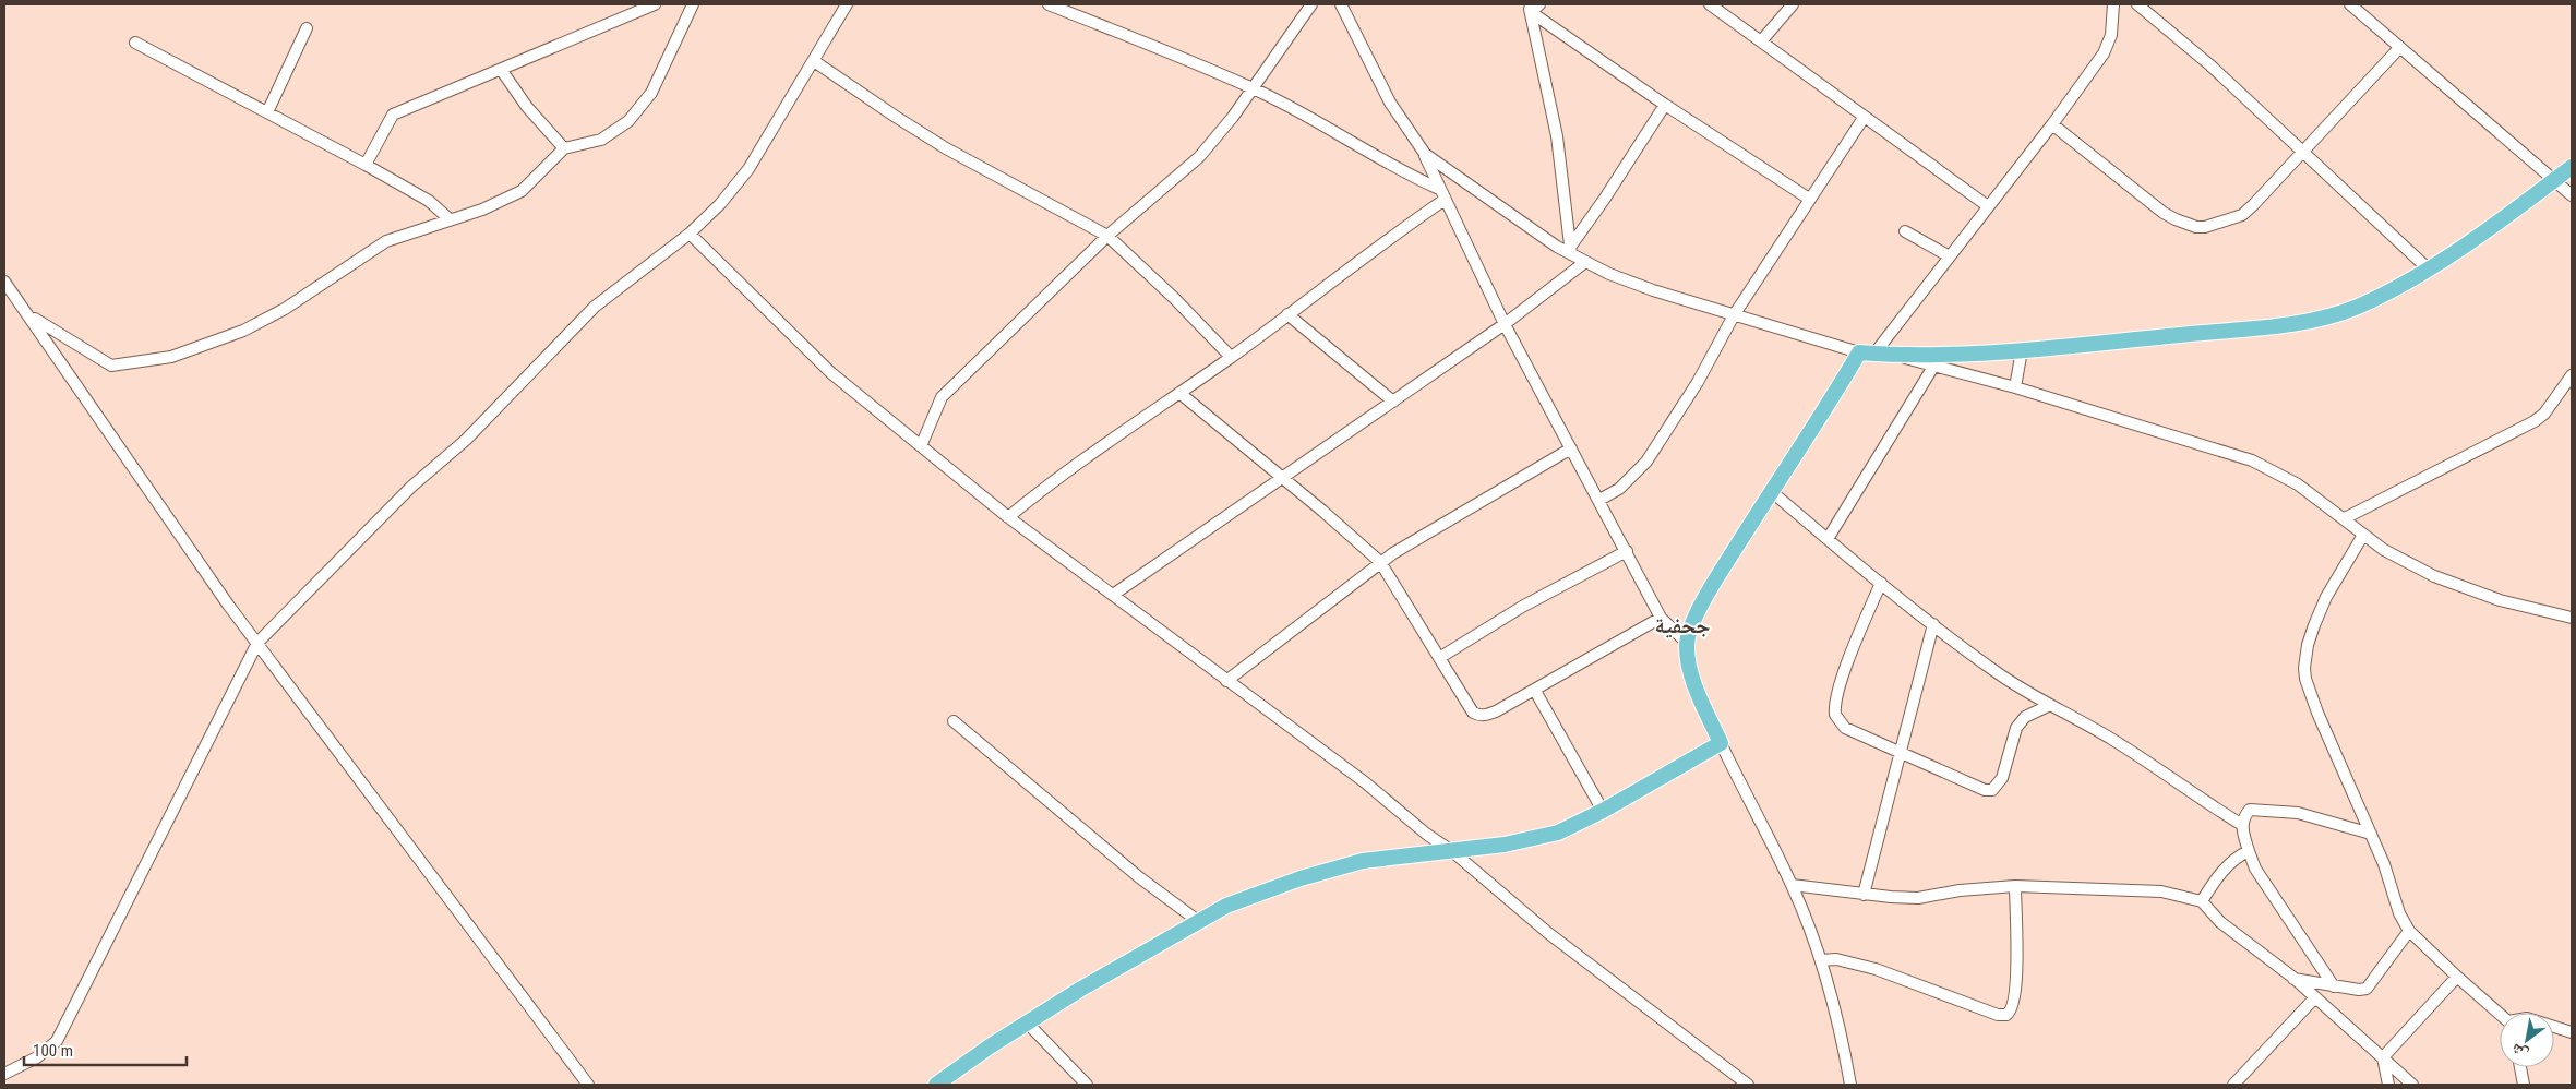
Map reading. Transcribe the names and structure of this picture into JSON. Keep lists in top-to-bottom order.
{
  "districts": ["جحفية"],
  "scale_bar": "100 m",
  "north": "bottom left"
}
